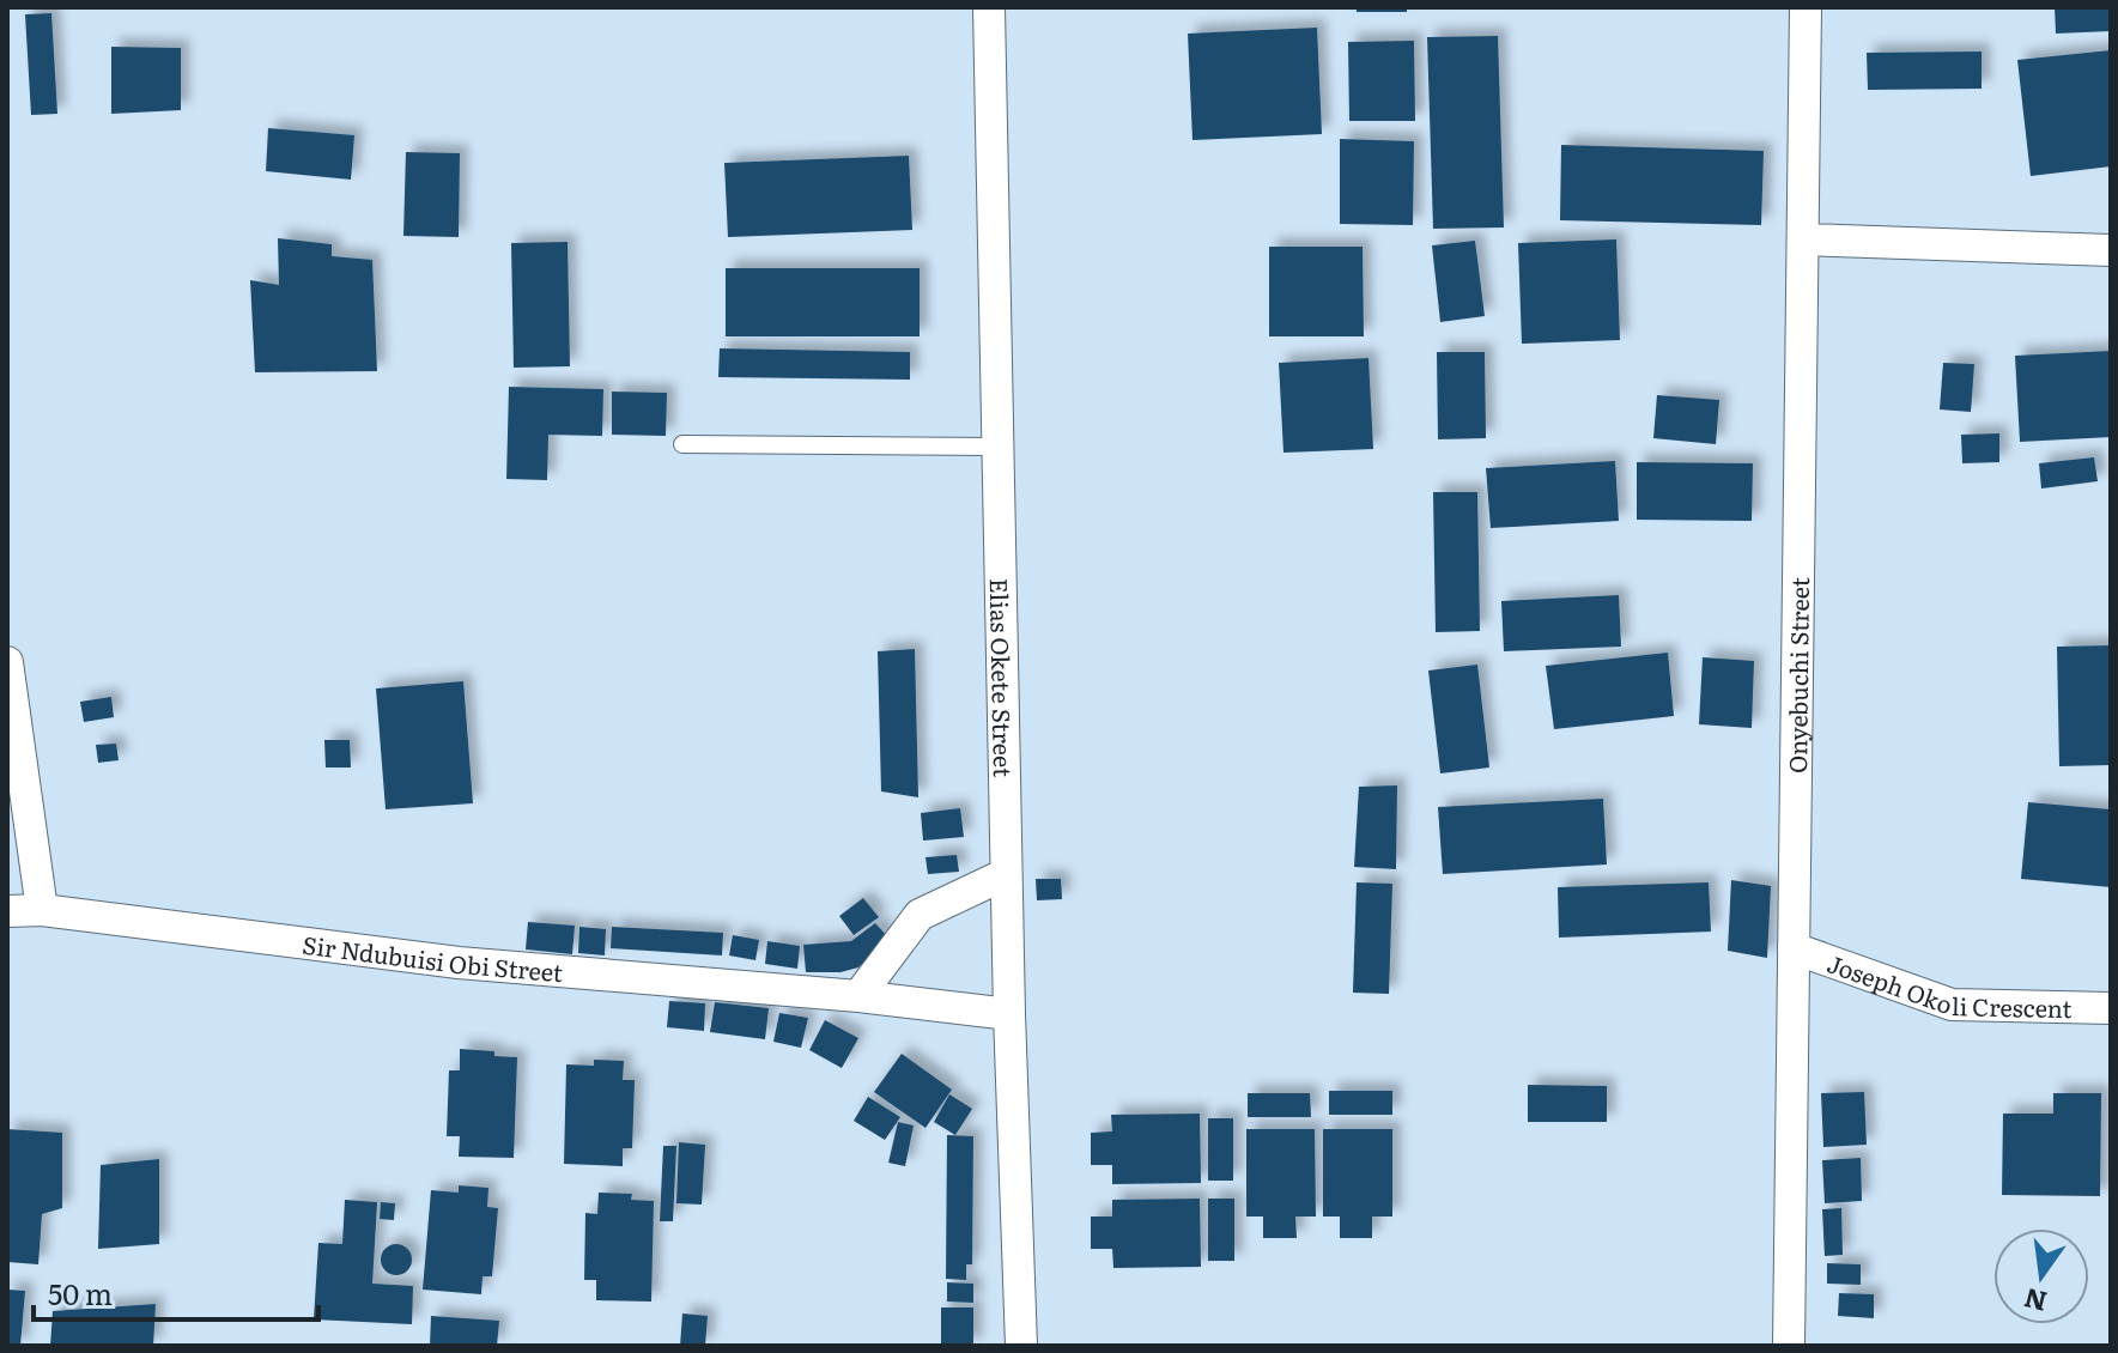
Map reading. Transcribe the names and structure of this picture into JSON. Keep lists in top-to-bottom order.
{
  "streets": {
    "street": [
      "Elias Okete Street",
      "Onyebuchi Street",
      "Sir Ndubuisi Obi Street",
      "Joseph Okoli Crescent"
    ]
  },
  "crossings": [
    ["Elias Okete Street", "Sir Ndubuisi Obi Street"],
    ["Onyebuchi Street", "Joseph Okoli Crescent"]
  ],
  "scale_bar": "50 m",
  "north": "bottom"
}
